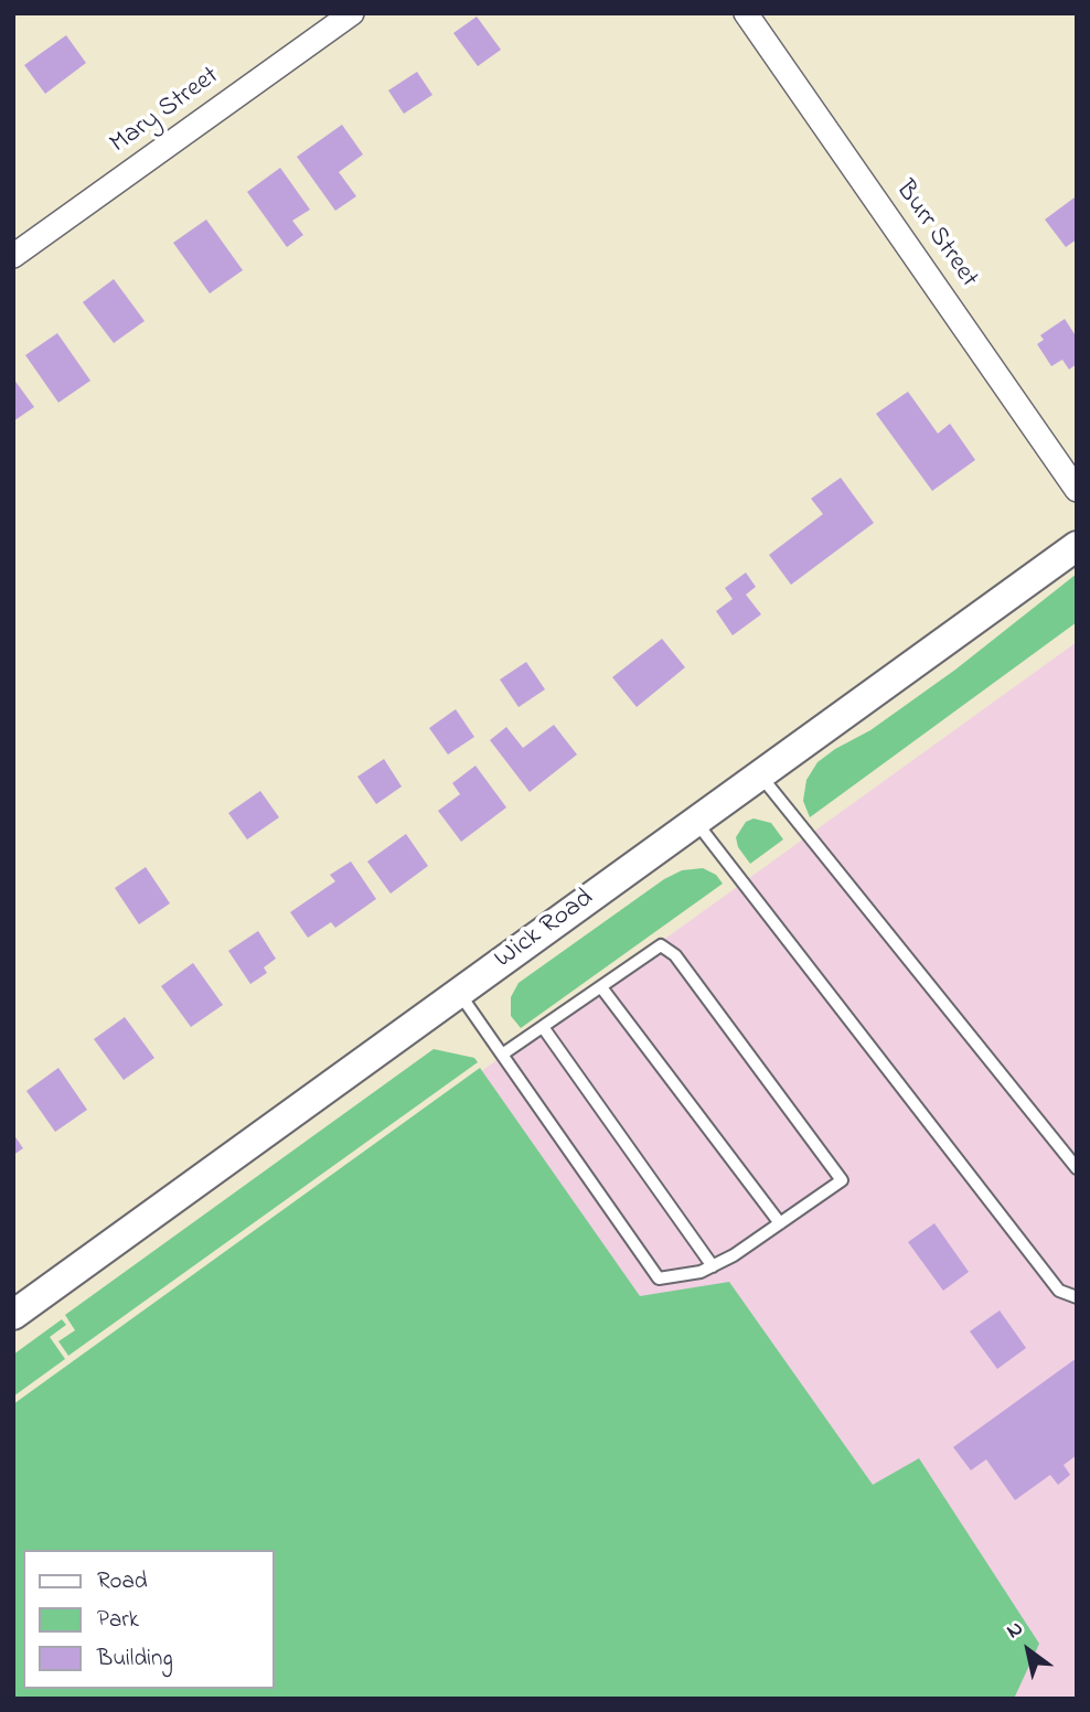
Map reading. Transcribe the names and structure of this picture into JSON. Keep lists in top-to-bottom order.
{
  "streets": {
    "street": ["Mary Street", "Burr Street", "Wick Road"]
  },
  "legend": ["Road", "Park", "Building"],
  "north": "top left"
}
